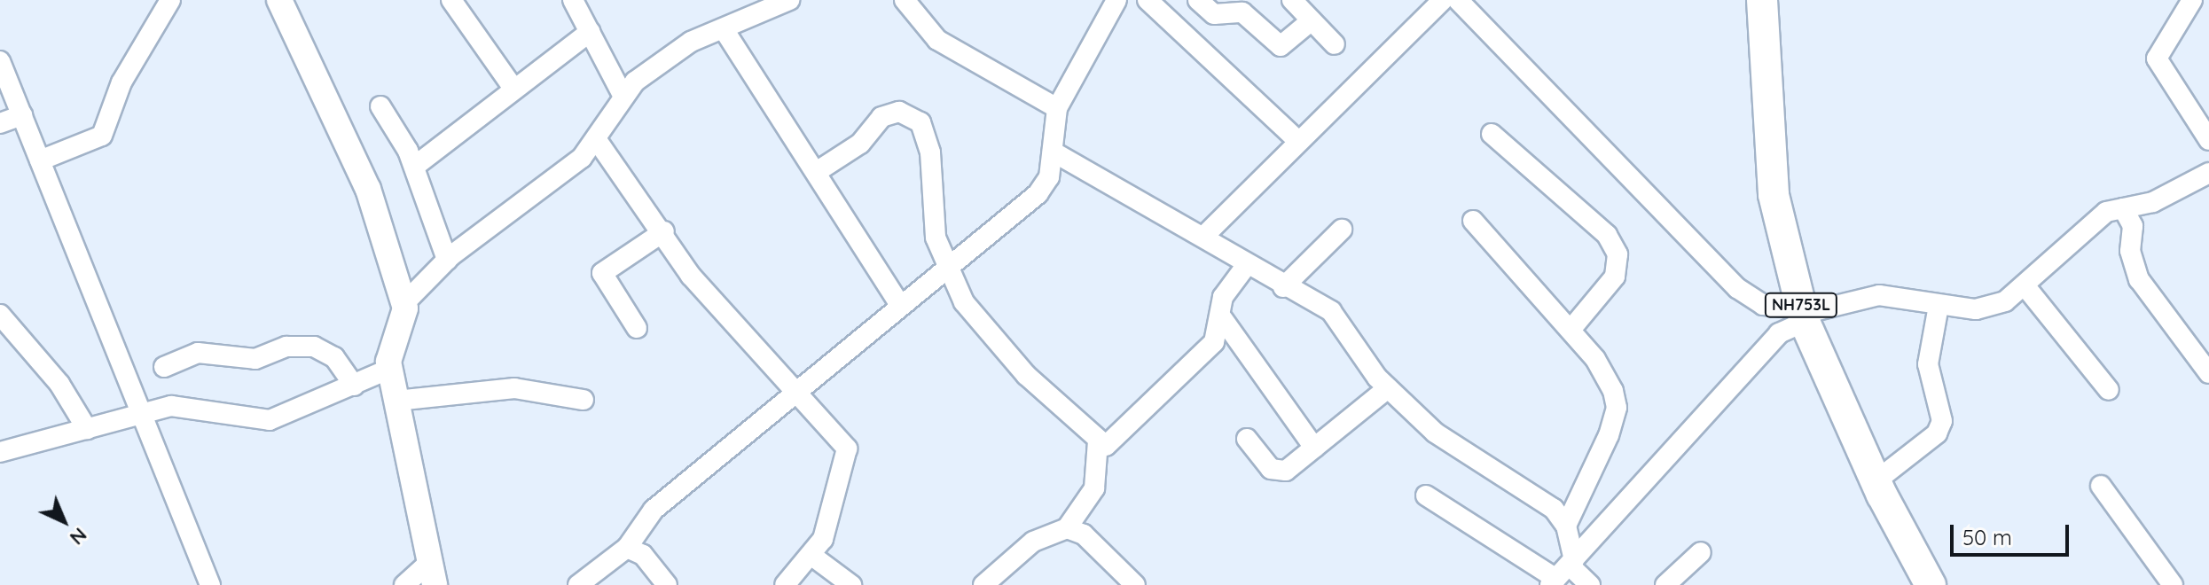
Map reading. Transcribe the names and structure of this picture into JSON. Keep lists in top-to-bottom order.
{
  "streets": {
    "highway": ["NH753L"]
  },
  "scale_bar": "50 m",
  "north": "bottom right"
}
